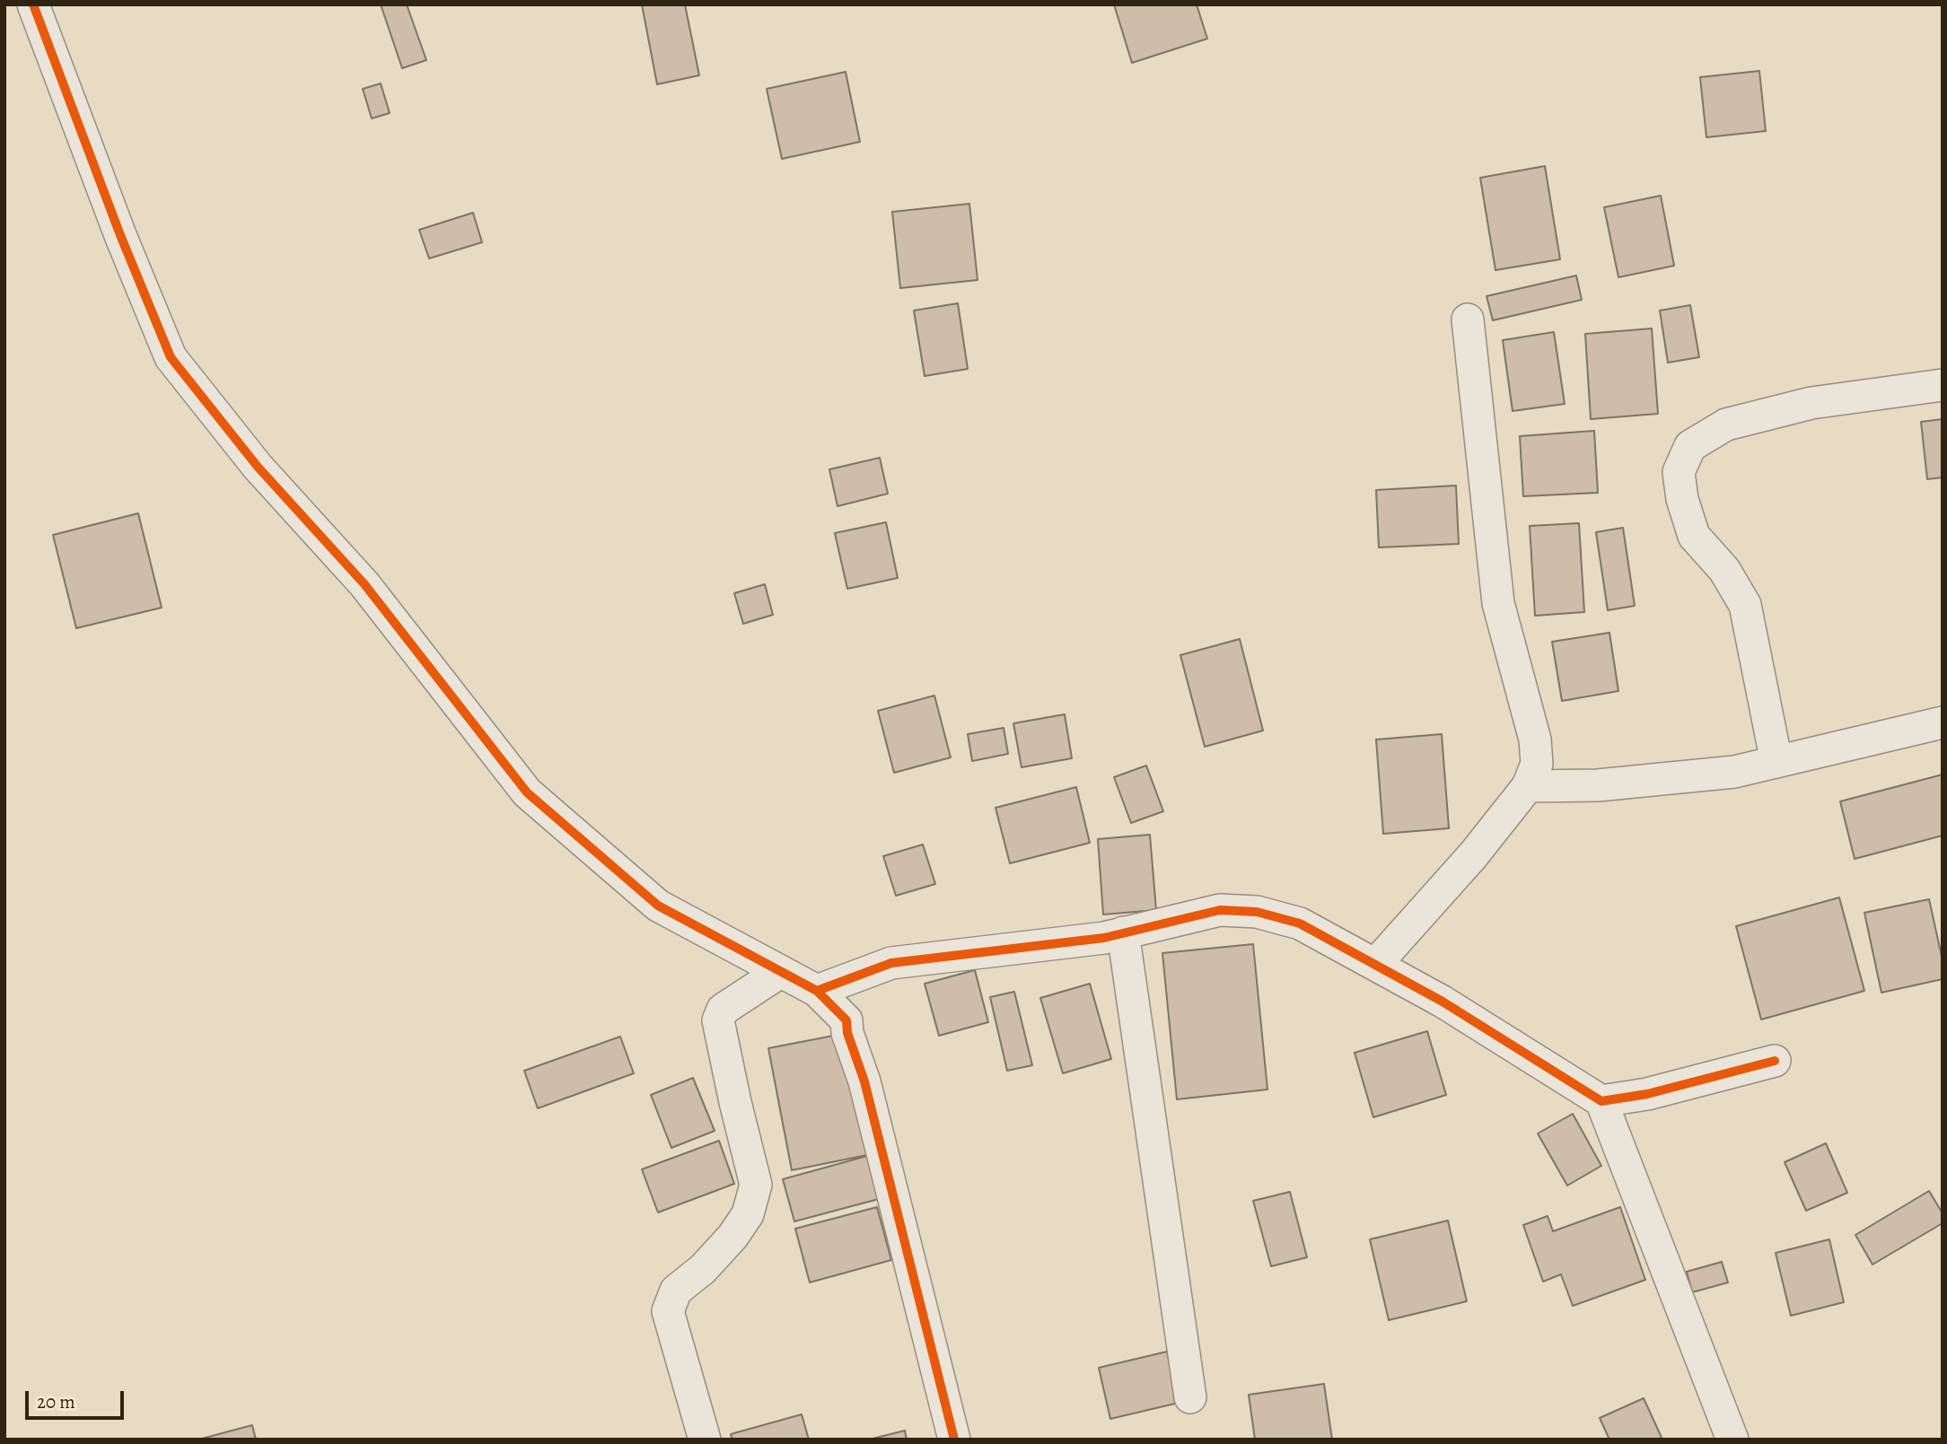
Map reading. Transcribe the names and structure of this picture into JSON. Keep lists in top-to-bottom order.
{
  "scale_bar": "20 m"
}
